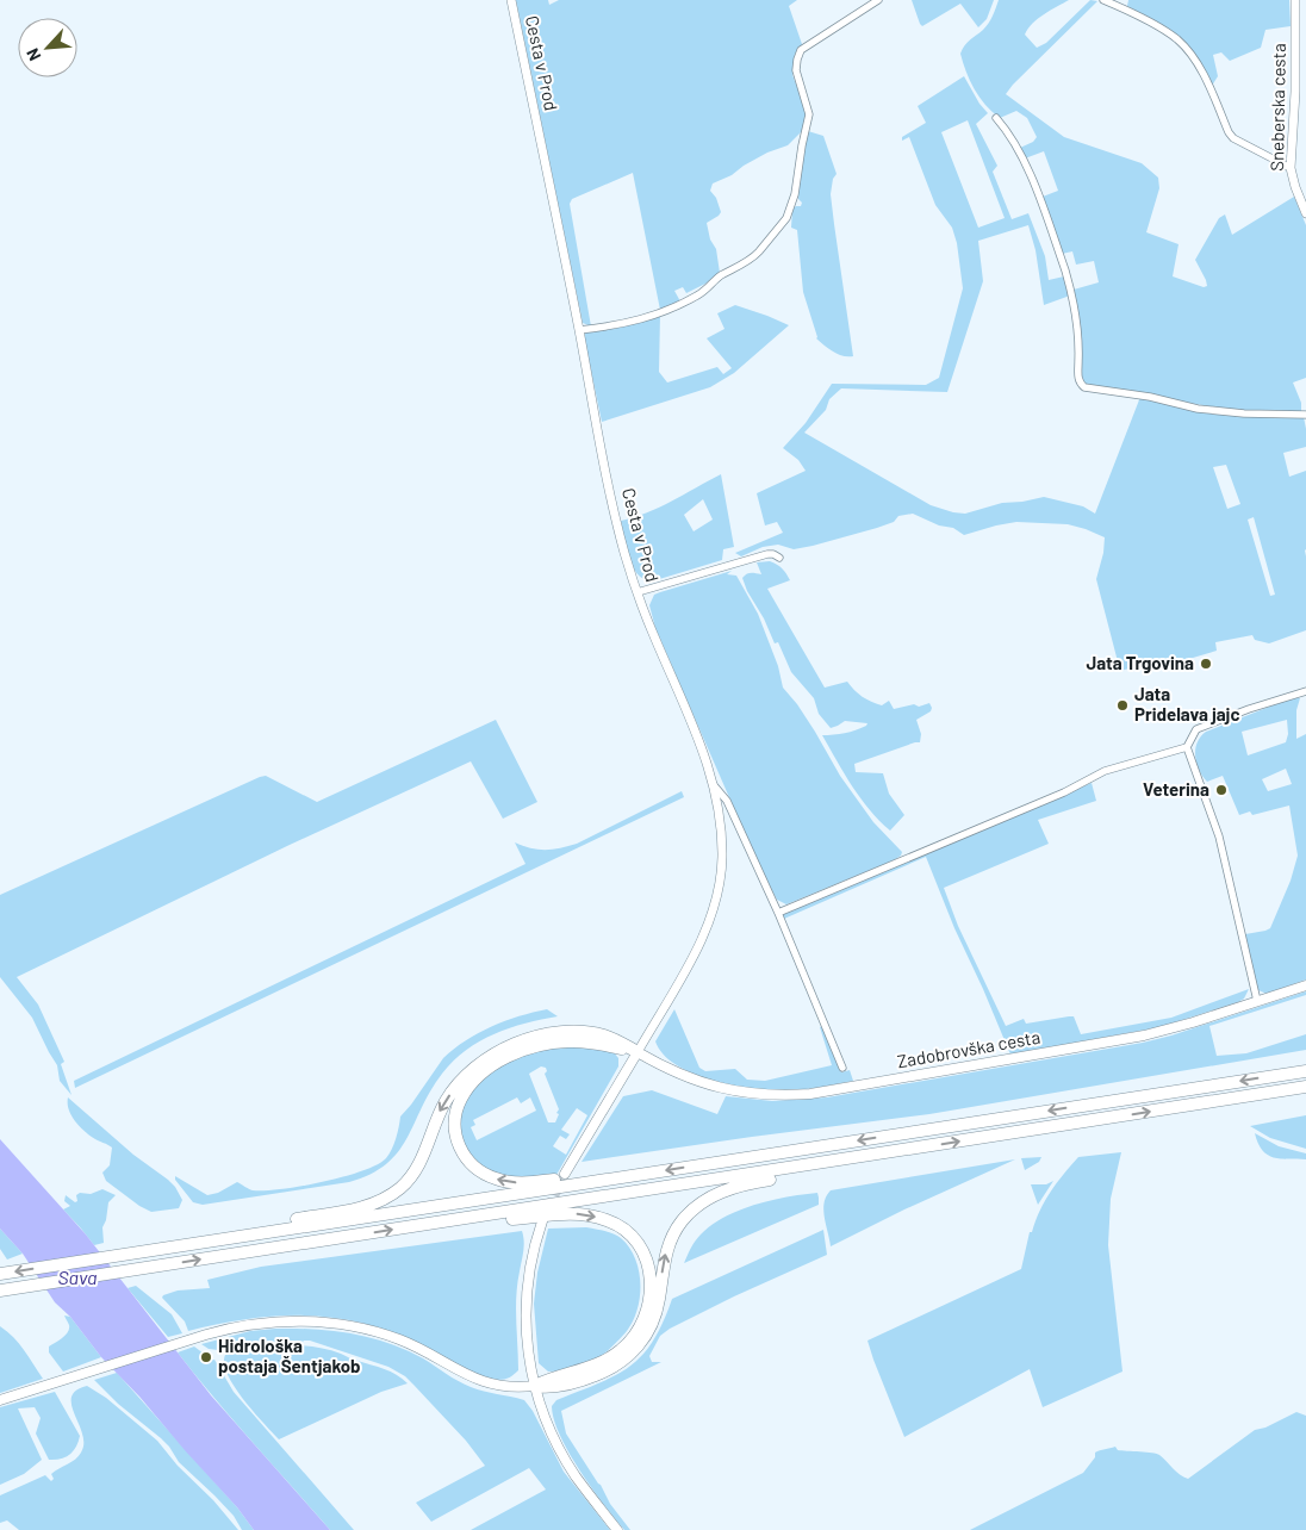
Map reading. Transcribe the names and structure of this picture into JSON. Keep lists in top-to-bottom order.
{
  "streets": {
    "main road": ["Zadobrovška cesta"],
    "street": ["Cesta v Prod", "Sneberska cesta"]
  },
  "crossings": [
    ["Cesta v Prod", "Zadobrovška cesta"]
  ],
  "water": ["Sava"],
  "places": [
    "Jata Trgovina",
    "Jata Pridelava jajc",
    "Veterina",
    "Hidrološka postaja Šentjakob"
  ],
  "north": "bottom left"
}
